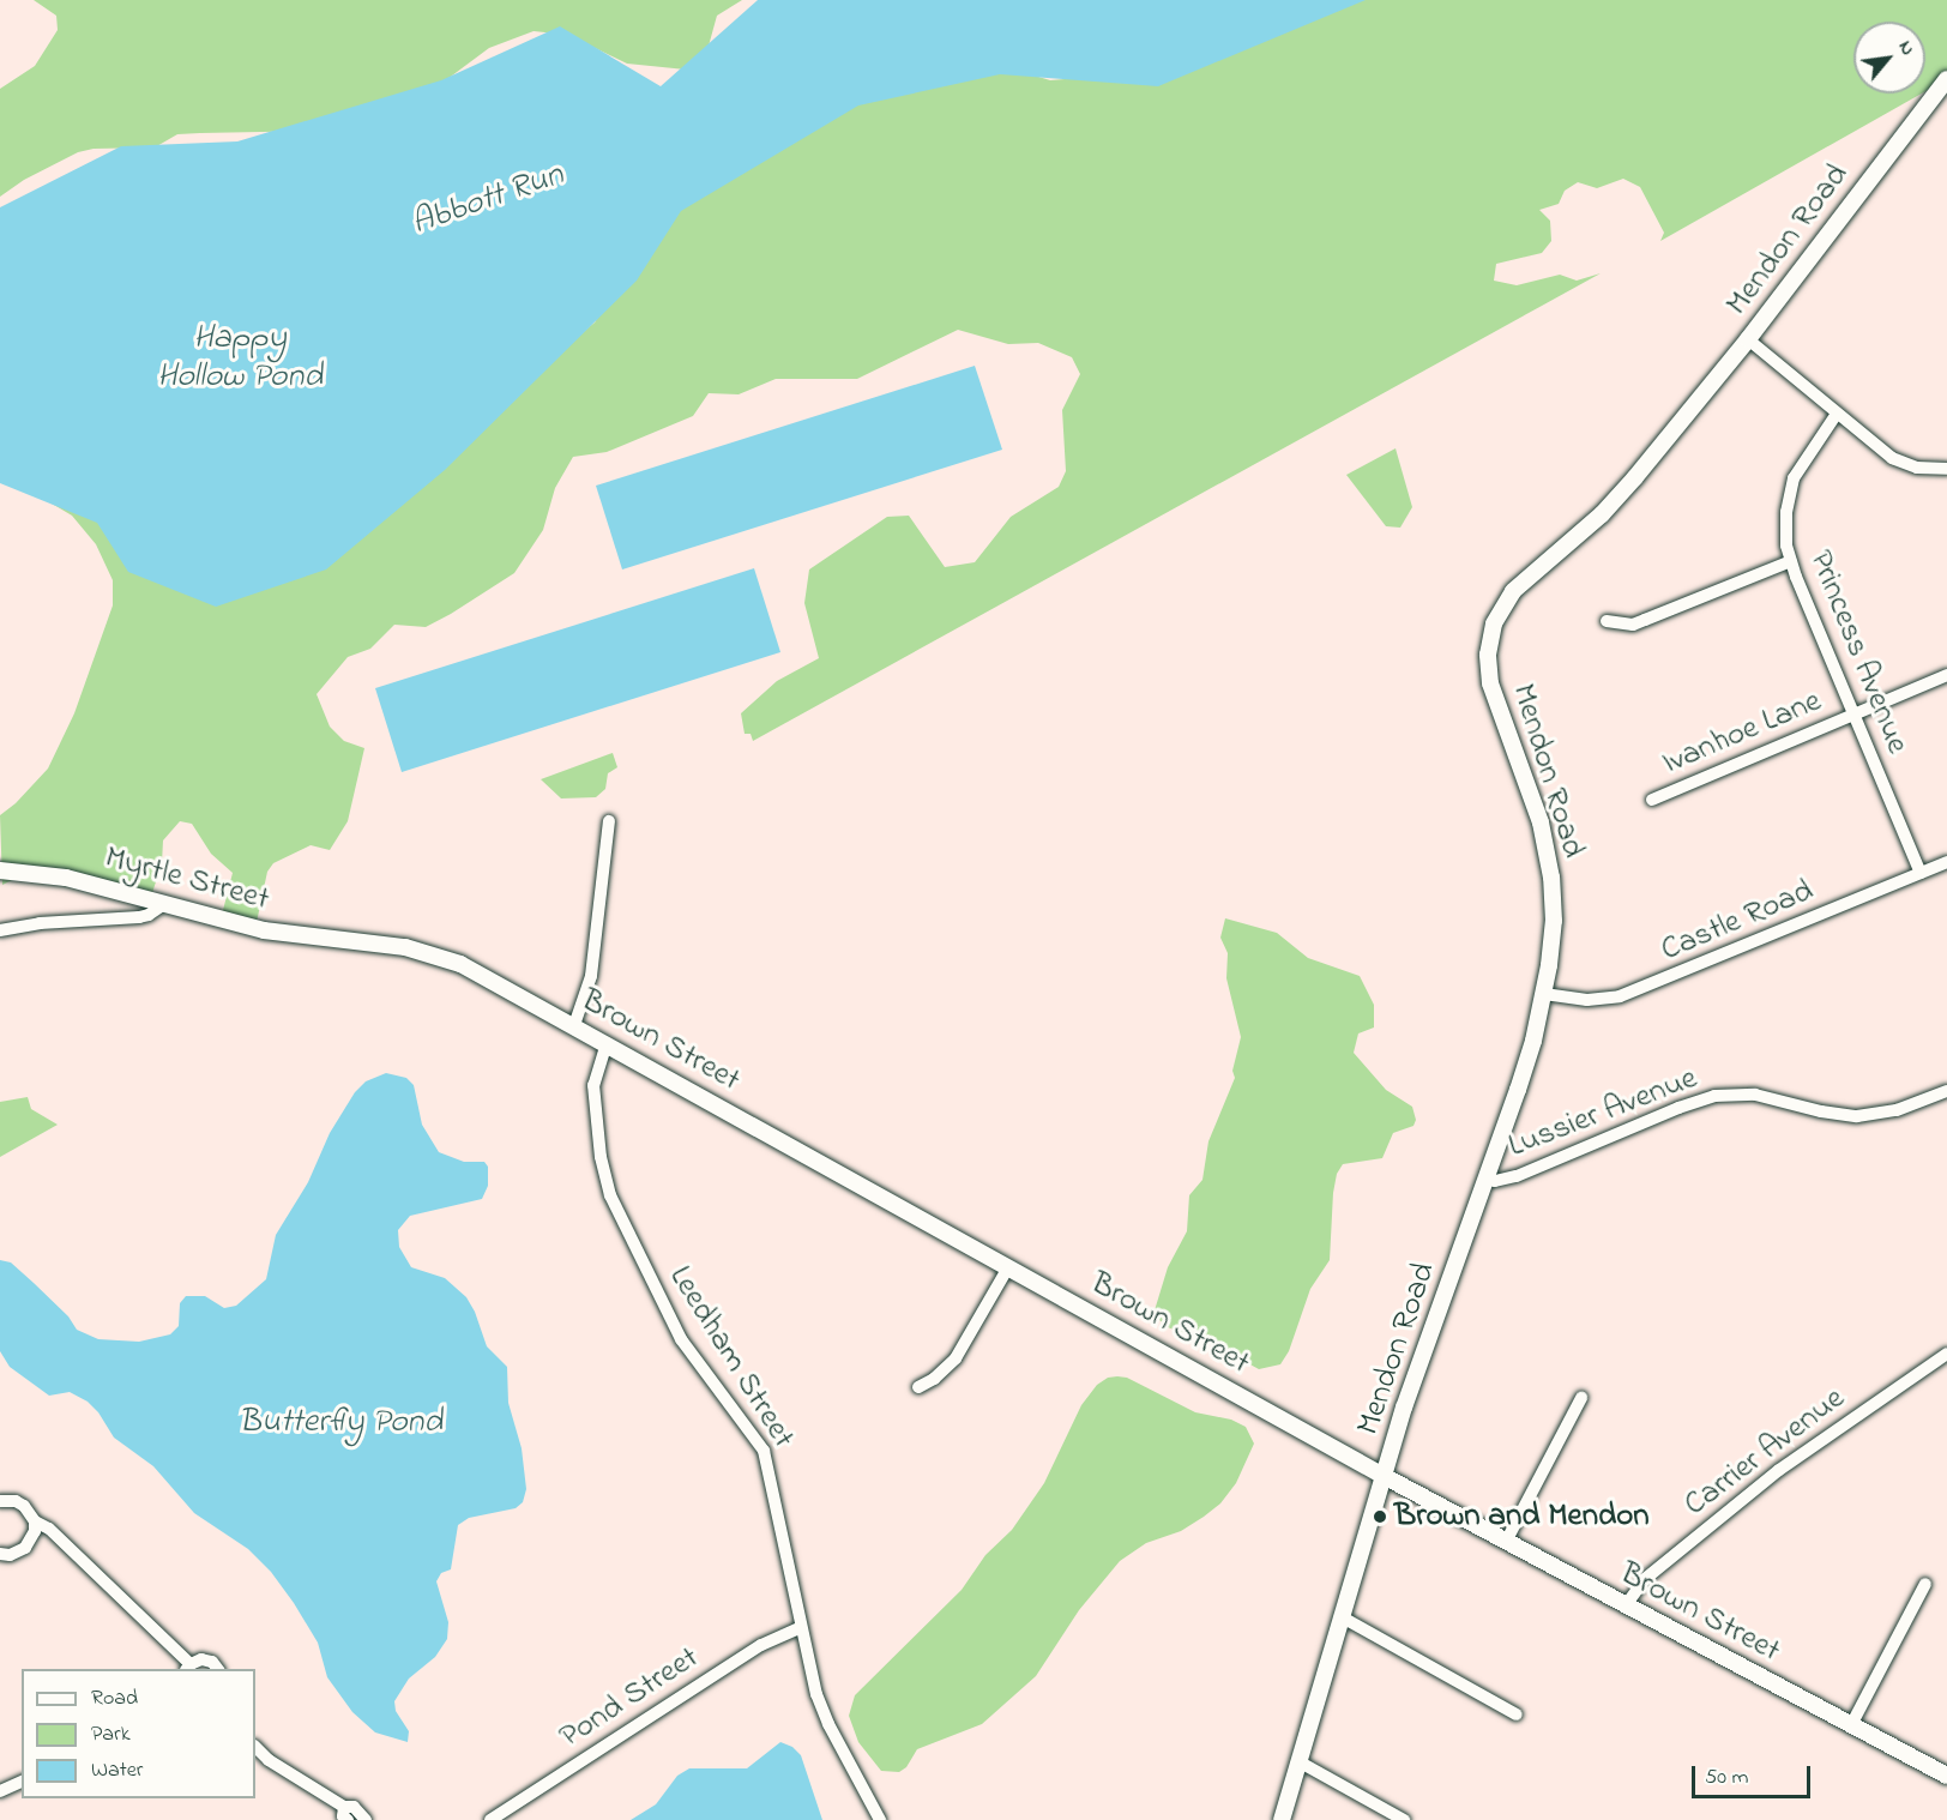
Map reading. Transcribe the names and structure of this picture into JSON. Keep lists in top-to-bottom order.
{
  "streets": {
    "street": [
      "Mendon Road",
      "Princess Avenue",
      "Ivanhoe Lane",
      "Myrtle Street",
      "Castle Road",
      "Brown Street",
      "Lussier Avenue",
      "Leedham Street",
      "Carrier Avenue",
      "Pond Street"
    ]
  },
  "crossings": [
    ["Mendon Road", "Castle Road"],
    ["Mendon Road", "Brown Street"],
    ["Mendon Road", "Lussier Avenue"],
    ["Princess Avenue", "Ivanhoe Lane"],
    ["Princess Avenue", "Castle Road"],
    ["Myrtle Street", "Brown Street"],
    ["Brown Street", "Leedham Street"],
    ["Brown Street", "Carrier Avenue"],
    ["Leedham Street", "Pond Street"]
  ],
  "water": ["Abbott Run", "Happy Hollow Pond", "Butterfly Pond"],
  "places": ["Brown and Mendon"],
  "legend": ["Road", "Park", "Water"],
  "scale_bar": "50 m",
  "north": "top right"
}
